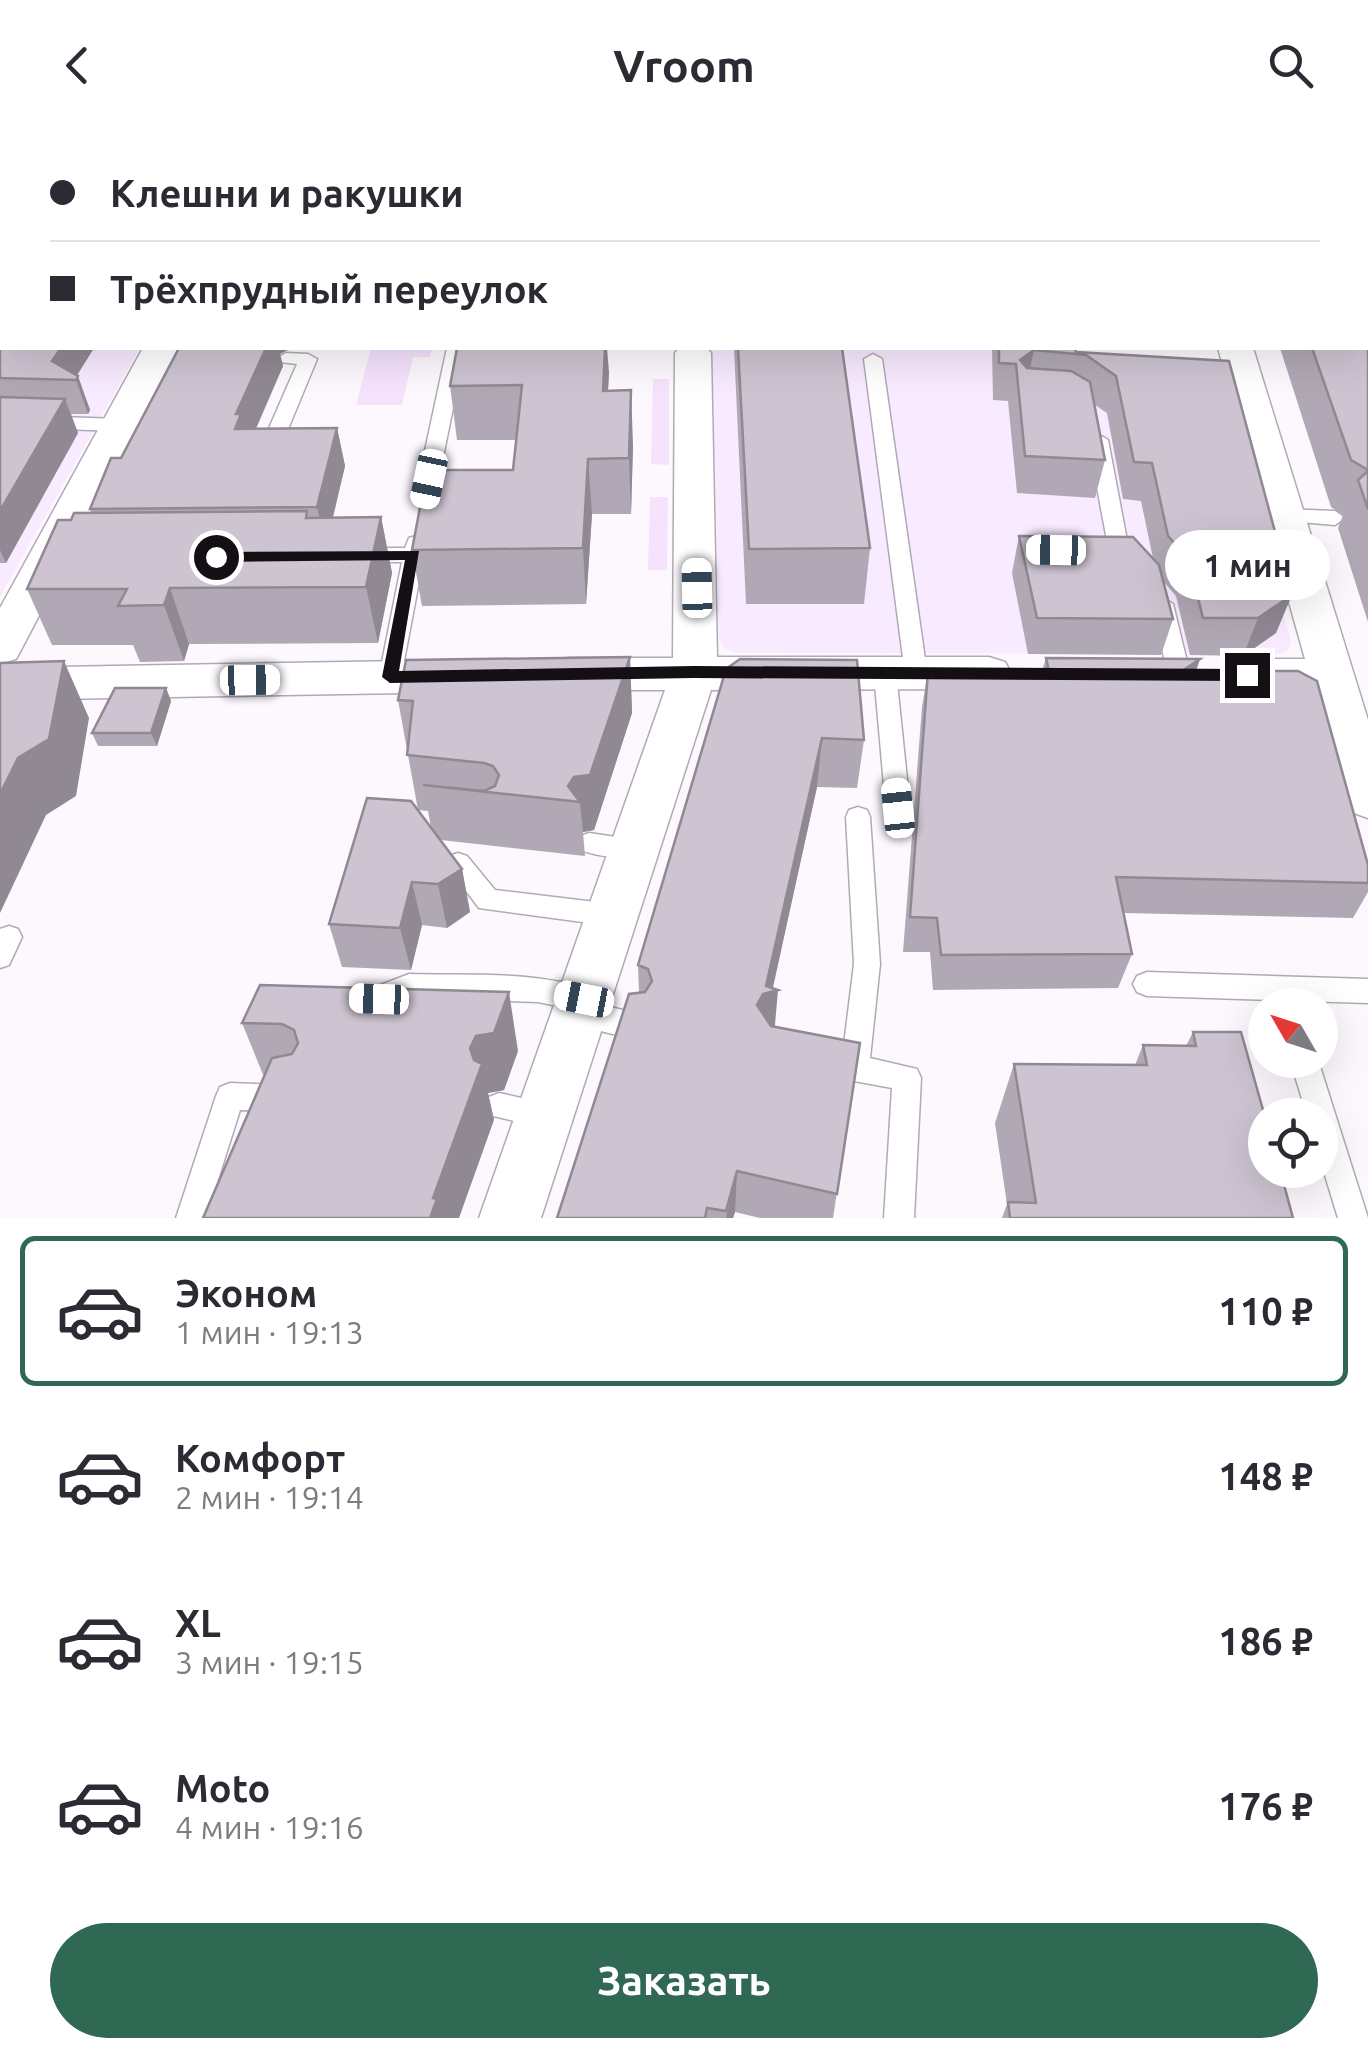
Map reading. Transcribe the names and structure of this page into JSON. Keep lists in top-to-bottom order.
{
  "north": "top left",
  "page": {
    "header": "Vroom",
    "banner": ["Клешни и ракушки", "Трёхпрудный переулок"],
    "bubble": "1 мин",
    "list": [
      {
        "name": "Эконом",
        "note": "1 мин · 19:13",
        "value": "110 ₽"
      },
      {
        "name": "Комфорт",
        "note": "2 мин · 19:14",
        "value": "148 ₽"
      },
      {
        "name": "XL",
        "note": "3 мин · 19:15",
        "value": "186 ₽"
      },
      {
        "name": "Moto",
        "note": "4 мин · 19:16",
        "value": "176 ₽"
      }
    ],
    "buttons": "Заказать"
  }
}
